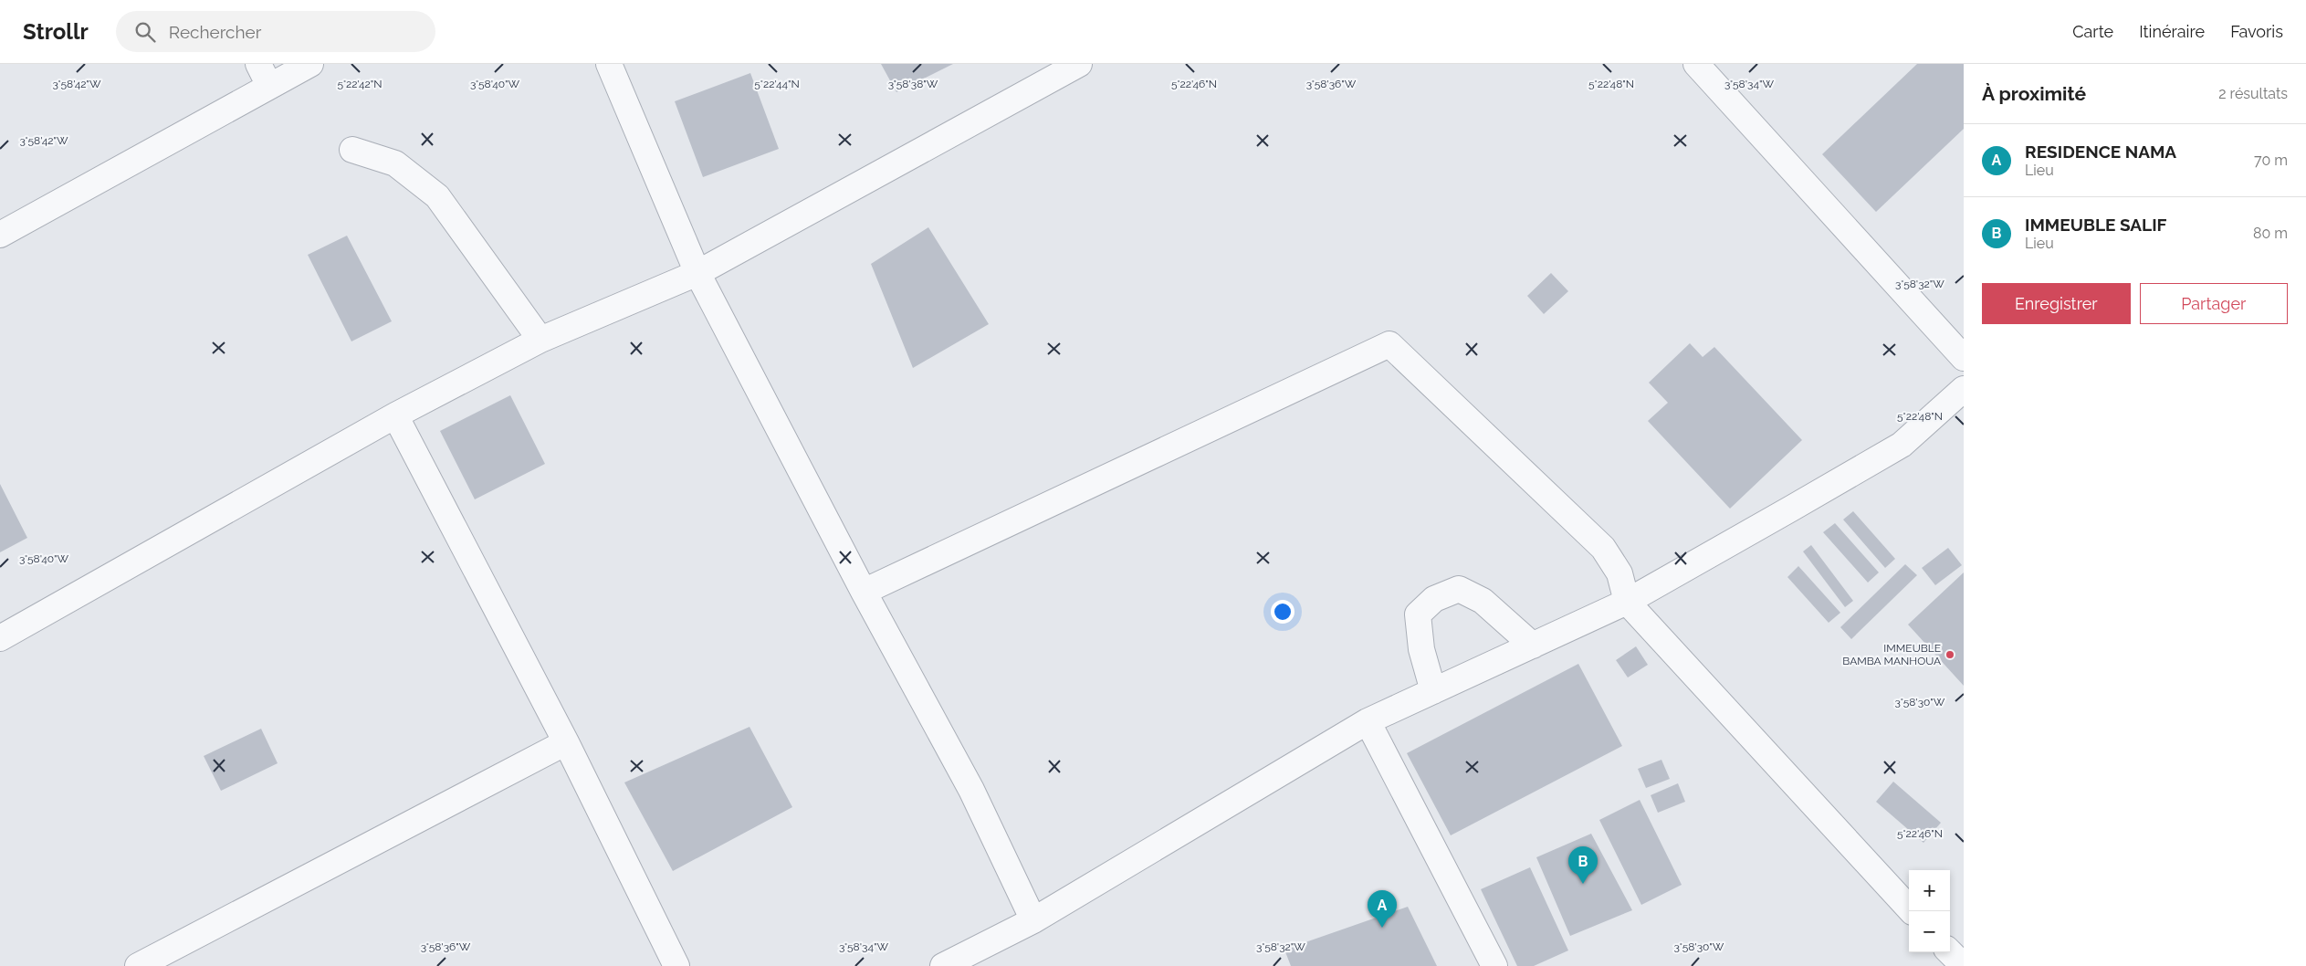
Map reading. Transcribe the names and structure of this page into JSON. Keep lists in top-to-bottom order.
{
  "places": ["IMMEUBLE BAMBA MANHOUA"],
  "page": {
    "header": "Strollr",
    "search": "Rechercher",
    "nav": ["Carte", "Itinéraire", "Favoris"],
    "heading": ["À proximité", "2 résultats"],
    "list": [
      {
        "mark": "A",
        "name": "RESIDENCE NAMA",
        "note": "Lieu",
        "value": "70 m"
      },
      {
        "mark": "B",
        "name": "IMMEUBLE SALIF",
        "note": "Lieu",
        "value": "80 m"
      }
    ],
    "buttons": ["Enregistrer", "Partager"],
    "pins": ["B", "A"],
    "map_buttons": ["+", "−"]
  },
  "coordinates": [
    "3°58'42\"W",
    "5°22'42\"N",
    "3°58'40\"W",
    "5°22'44\"N",
    "3°58'38\"W",
    "5°22'46\"N",
    "3°58'36\"W",
    "5°22'48\"N",
    "3°58'34\"W",
    "3°58'32\"W",
    "3°58'30\"W"
  ]
}
